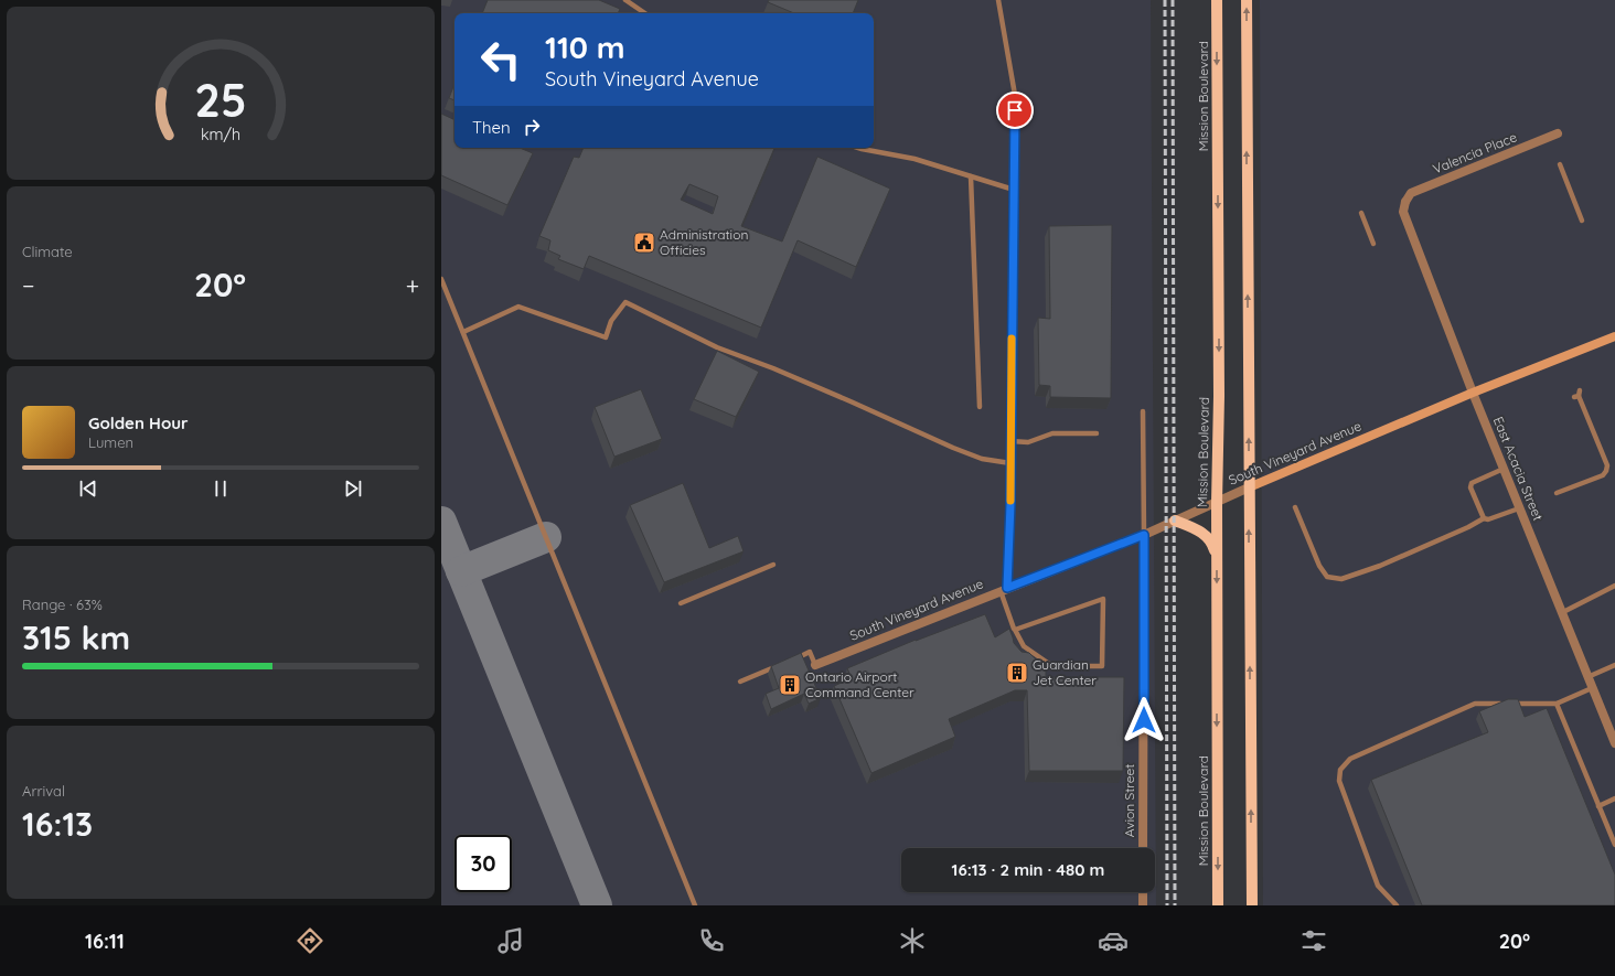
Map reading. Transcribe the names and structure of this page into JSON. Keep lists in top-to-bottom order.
{
  "streets": {
    "main road": ["Mission Boulevard", "South Vineyard Avenue"],
    "street": ["Valencia Place", "East Acacia Street", "Avion Street"]
  },
  "crossings": [
    ["Mission Boulevard", "South Vineyard Avenue"],
    ["Valencia Place", "East Acacia Street"],
    ["South Vineyard Avenue", "East Acacia Street"],
    ["South Vineyard Avenue", "Avion Street"]
  ],
  "places": {
    "public building": ["Administration Officies"],
    "building": ["Guardian Jet Center", "Ontario Airport Command Center"]
  },
  "page": {
    "turn": ["110 m", "South Vineyard Avenue"],
    "then": "Then",
    "tile": [
      "Climate",
      ["Range · 63%", "315 km"],
      ["Arrival", "16:13"]
    ],
    "heat": ["−", "20°", "+"],
    "song": ["Golden Hour", "Lumen"],
    "limit": "30",
    "trip": "16:13 · 2 min · 480 m",
    "tabs": ["16:11", "20°"],
    "gauge": ["25", "km/h"]
  }
}
